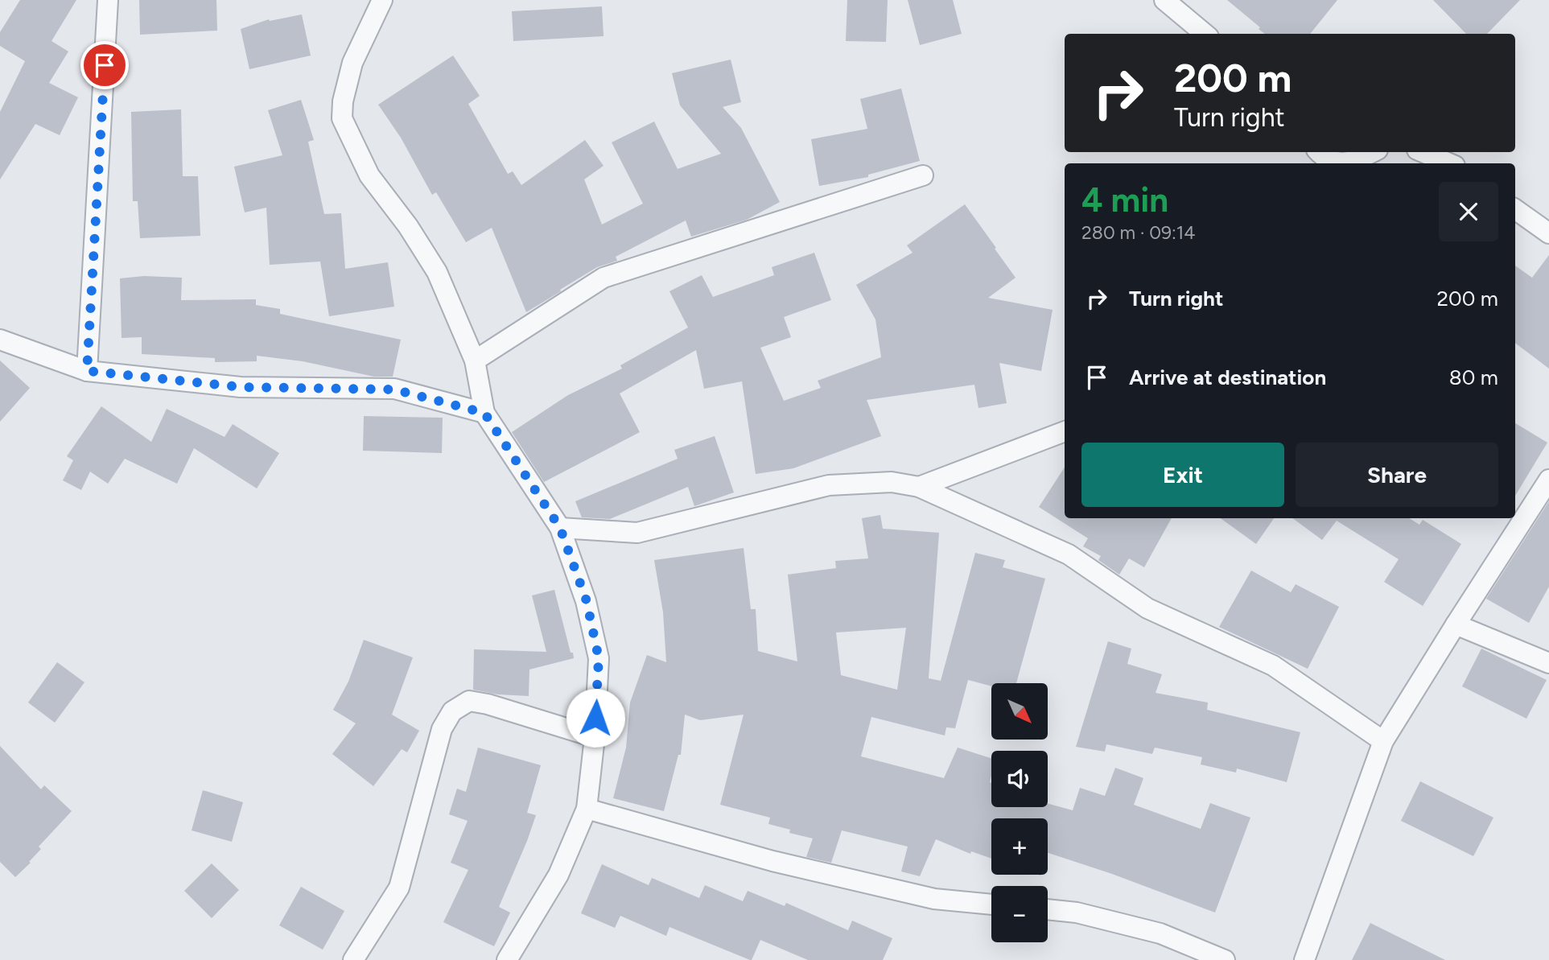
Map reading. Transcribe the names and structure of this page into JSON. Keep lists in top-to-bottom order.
{
  "north": "bottom right",
  "page": {
    "turn": ["200 m", "Turn right"],
    "heading": ["4 min", "280 m · 09:14"],
    "list": [
      {
        "name": "Turn right",
        "value": "200 m"
      },
      {
        "name": "Arrive at destination",
        "value": "80 m"
      }
    ],
    "buttons": ["Exit", "Share"],
    "map_buttons": ["+", "−"]
  }
}
